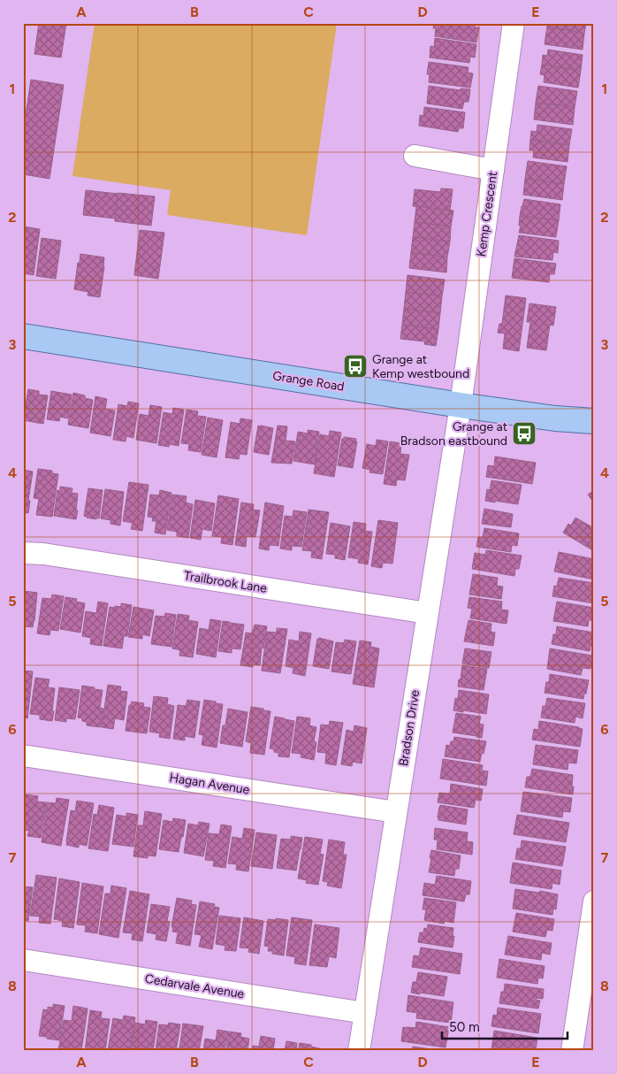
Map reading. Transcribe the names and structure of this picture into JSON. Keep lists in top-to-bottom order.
{
  "streets": {
    "main road": ["Grange Road"],
    "street": [
      "Kemp Crescent",
      "Trailbrook Lane",
      "Bradson Drive",
      "Hagan Avenue",
      "Cedarvale Avenue"
    ]
  },
  "crossings": [
    ["Kemp Crescent", "Grange Road"],
    ["Kemp Crescent", "Bradson Drive"],
    ["Grange Road", "Bradson Drive"],
    ["Trailbrook Lane", "Bradson Drive"],
    ["Bradson Drive", "Hagan Avenue"],
    ["Bradson Drive", "Cedarvale Avenue"]
  ],
  "places": {
    "bus stop": ["Grange at Kemp westbound", "Grange at Bradson eastbound"]
  },
  "scale_bar": "50 m",
  "grid": {
    "columns": [
      "A",
      "B",
      "C",
      "D",
      "E"
    ],
    "rows": [
      "1",
      "2",
      "3",
      "4",
      "5",
      "6",
      "7",
      "8"
    ]
  }
}
